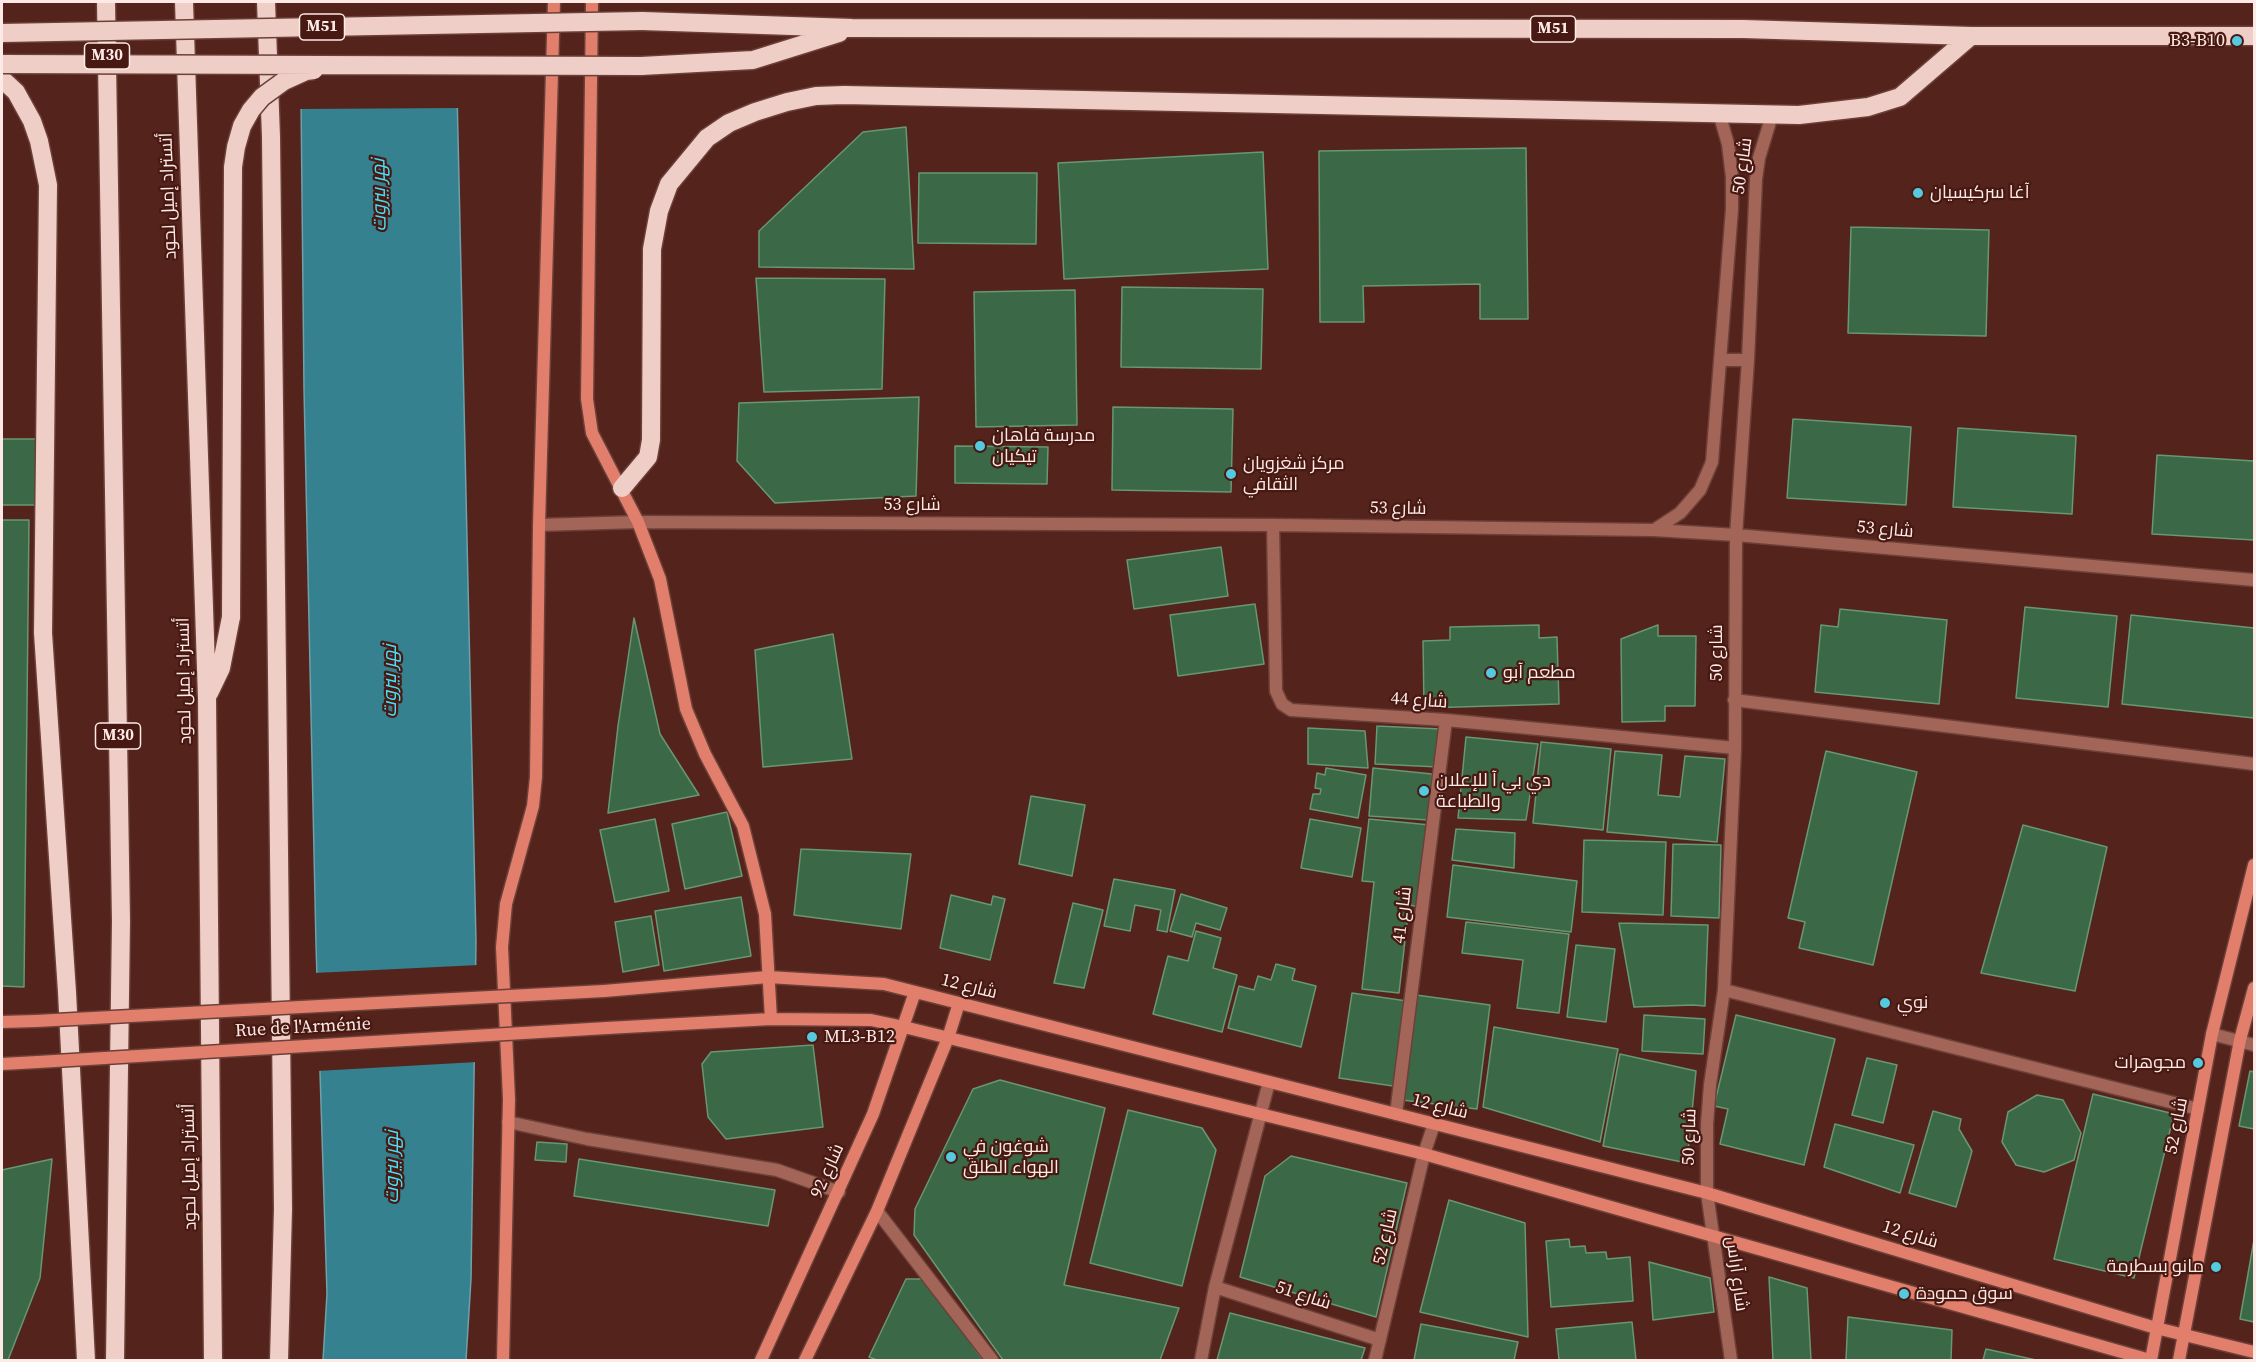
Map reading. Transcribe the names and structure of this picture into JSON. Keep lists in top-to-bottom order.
{
  "streets": {
    "highway": ["M51", "M30", "أتستراد إميل لحود"],
    "street": [
      "شارع 50",
      "شارع 53",
      "شارع 44",
      "شارع 41",
      "شارع 12",
      "Rue de l'Arménie",
      "شارع 52",
      "شارع 92",
      "شارع آراس",
      "شارع 51"
    ]
  },
  "crossings": [
    ["شارع 50", "شارع 53"],
    ["شارع 50", "شارع 44"],
    ["شارع 50", "شارع 12"],
    ["شارع 50", "شارع آراس"],
    ["شارع 53", "شارع 44"],
    ["شارع 44", "شارع 41"],
    ["شارع 41", "شارع 12"],
    ["شارع 12", "Rue de l'Arménie"],
    ["شارع 12", "شارع 52"],
    ["شارع 12", "شارع 92"],
    ["شارع 12", "شارع آراس"],
    ["شارع 52", "شارع 51"]
  ],
  "water": ["نهر بيروت"],
  "places": [
    "B3-B10",
    "آغا سركيسيان",
    "مدرسة فاهان تيكيان",
    "مركز شغزويان الثقافي",
    "مطعم آبو",
    "دي بي آ للإعلان والطباعة",
    "نوي",
    "ML3-B12",
    "مجوهرات",
    "شوغون في الهواء الطلق",
    "مانو بسطرمة",
    "سوق حمودة"
  ]
}
